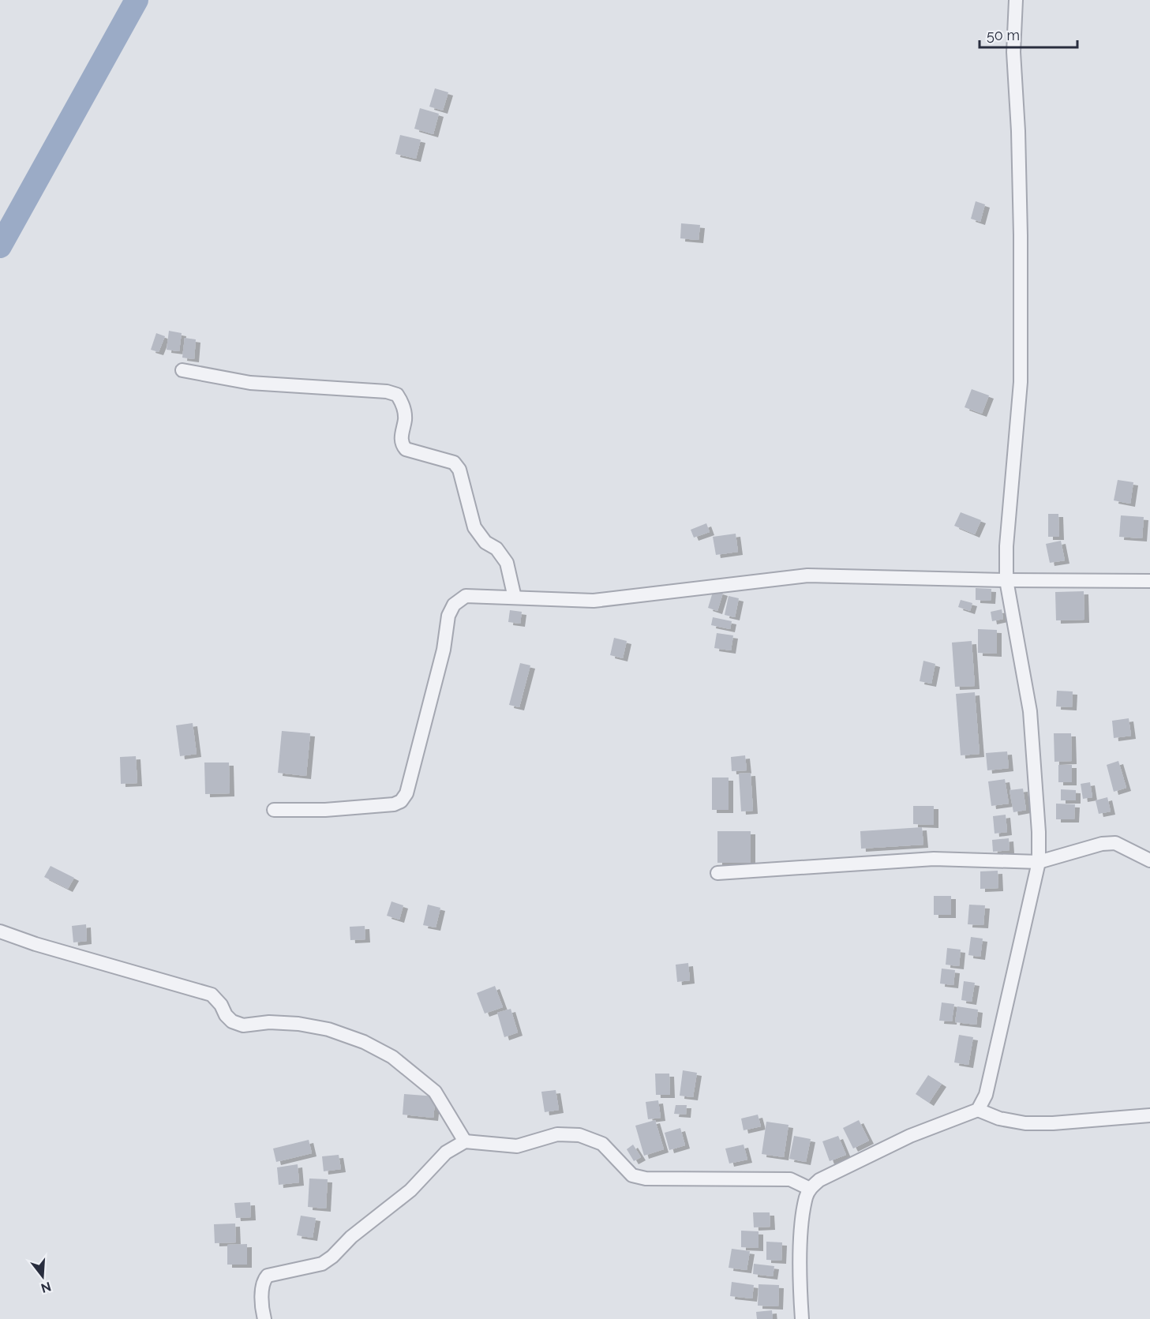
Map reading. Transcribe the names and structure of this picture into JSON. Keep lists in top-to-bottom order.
{
  "scale_bar": "50 m",
  "north": "bottom"
}
